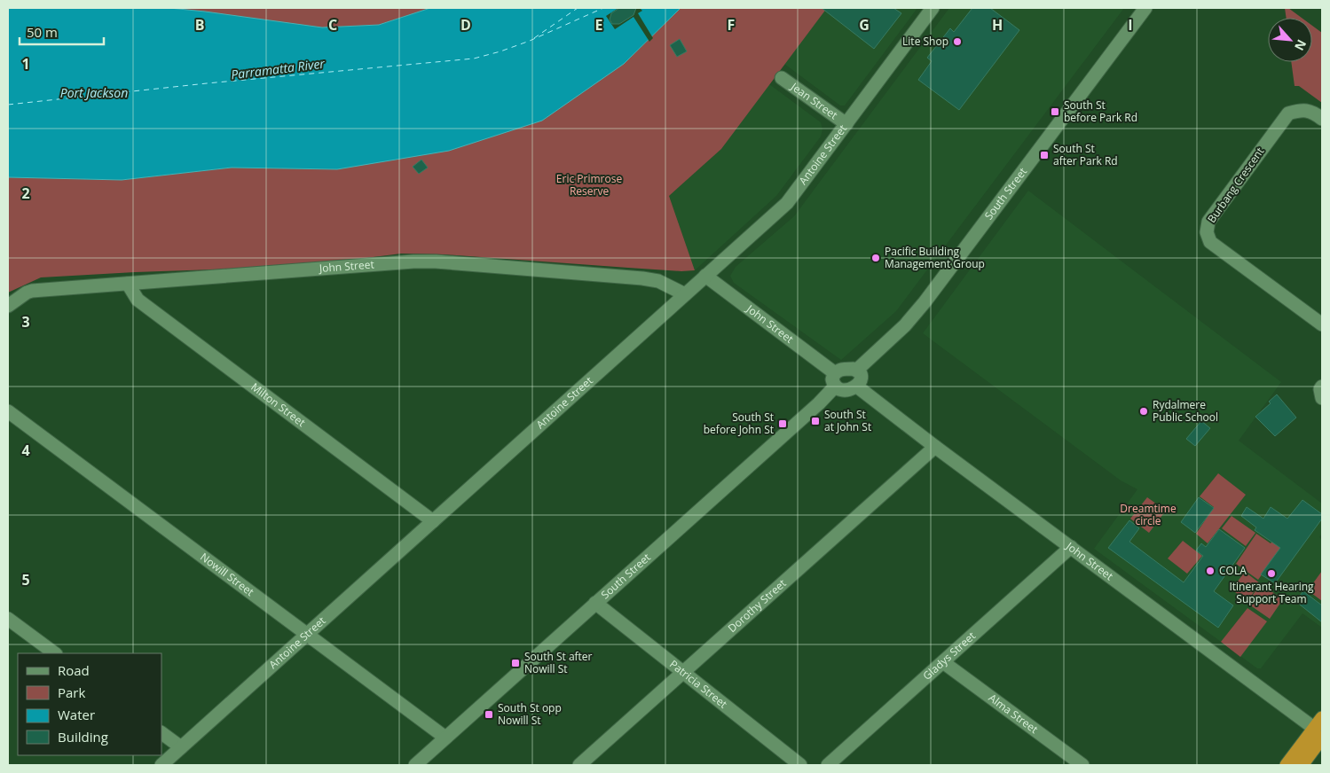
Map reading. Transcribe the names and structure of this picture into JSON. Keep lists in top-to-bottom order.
{
  "streets": {
    "street": [
      "Jean Street",
      "Antoine Street",
      "Burbang Crescent",
      "South Street",
      "John Street",
      "Milton Street",
      "Nowill Street",
      "Dorothy Street",
      "Gladys Street",
      "Patricia Street",
      "Alma Street"
    ]
  },
  "crossings": [
    ["Jean Street", "Antoine Street"],
    ["Antoine Street", "John Street"],
    ["Antoine Street", "Milton Street"],
    ["Antoine Street", "Nowill Street"],
    ["South Street", "John Street"],
    ["South Street", "Nowill Street"],
    ["South Street", "Patricia Street"],
    ["John Street", "Milton Street"],
    ["John Street", "Dorothy Street"],
    ["John Street", "Gladys Street"],
    ["Dorothy Street", "Patricia Street"],
    ["Gladys Street", "Alma Street"]
  ],
  "water": ["Parramatta River", "Port Jackson"],
  "parks": ["Eric Primrose Reserve", "Dreamtime circle"],
  "places": {
    "other": [
      "Lite Shop",
      "Pacific Building Management Group",
      "Rydalmere Public School",
      "COLA",
      "Itinerant Hearing Support Team"
    ],
    "transit": [
      "South St before Park Rd",
      "South St after Park Rd",
      "South St at John St",
      "South St before John St",
      "South St after Nowill St",
      "South St opp Nowill St"
    ]
  },
  "legend": [
    "Road",
    "Park",
    "Water",
    "Building"
  ],
  "scale_bar": "50 m",
  "north": "bottom right",
  "grid": {
    "columns": [
      "B",
      "C",
      "D",
      "E",
      "F",
      "G",
      "H",
      "I"
    ],
    "rows": [
      "1",
      "2",
      "3",
      "4",
      "5"
    ]
  }
}
